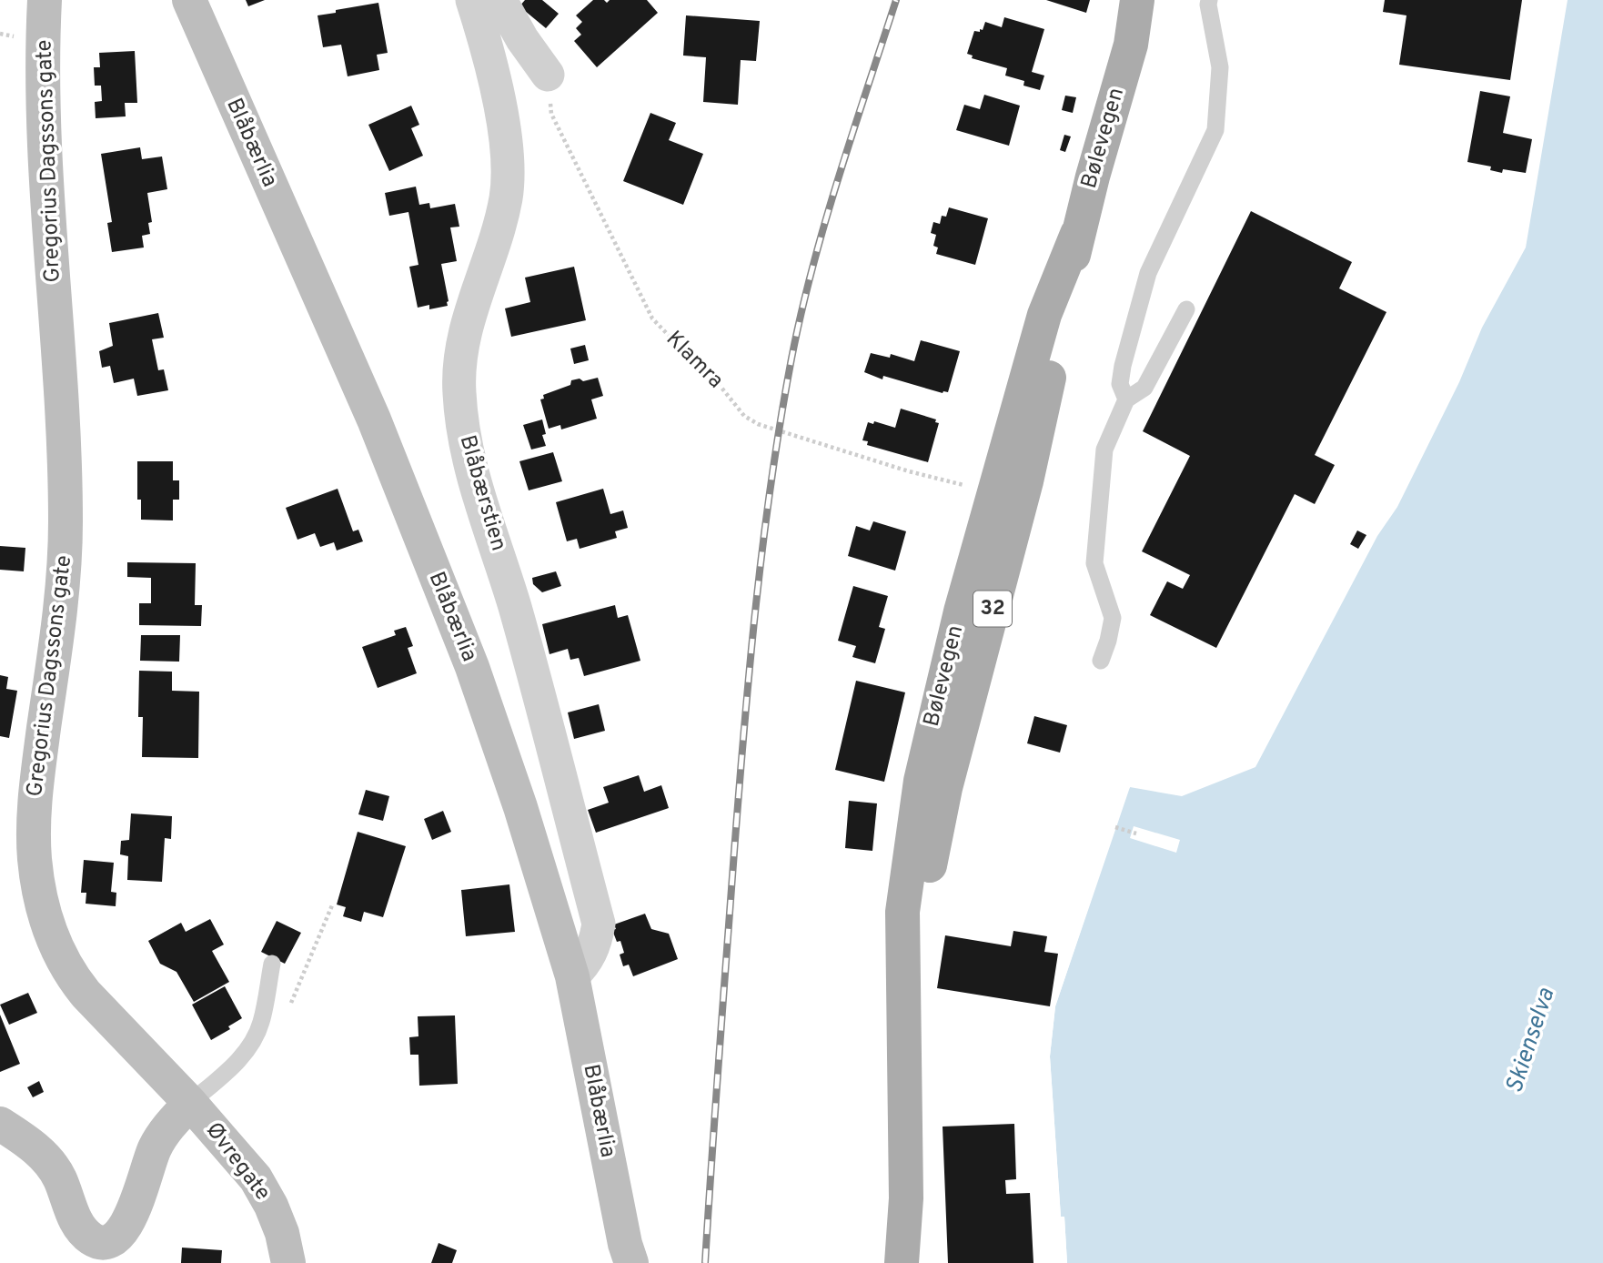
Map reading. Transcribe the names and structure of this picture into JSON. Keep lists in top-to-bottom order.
{
  "streets": {
    "main road": ["Bølevegen", "32"],
    "street": [
      "Blåbærlia",
      "Gregorius Dagssons gate",
      "Blåbærstien",
      "Øvregate"
    ],
    "path": ["Klamra"]
  },
  "crossings": [
    ["Bølevegen", "Klamra"],
    ["Blåbærlia", "Blåbærstien"],
    ["Gregorius Dagssons gate", "Øvregate"]
  ],
  "water": ["Skienselva"]
}
